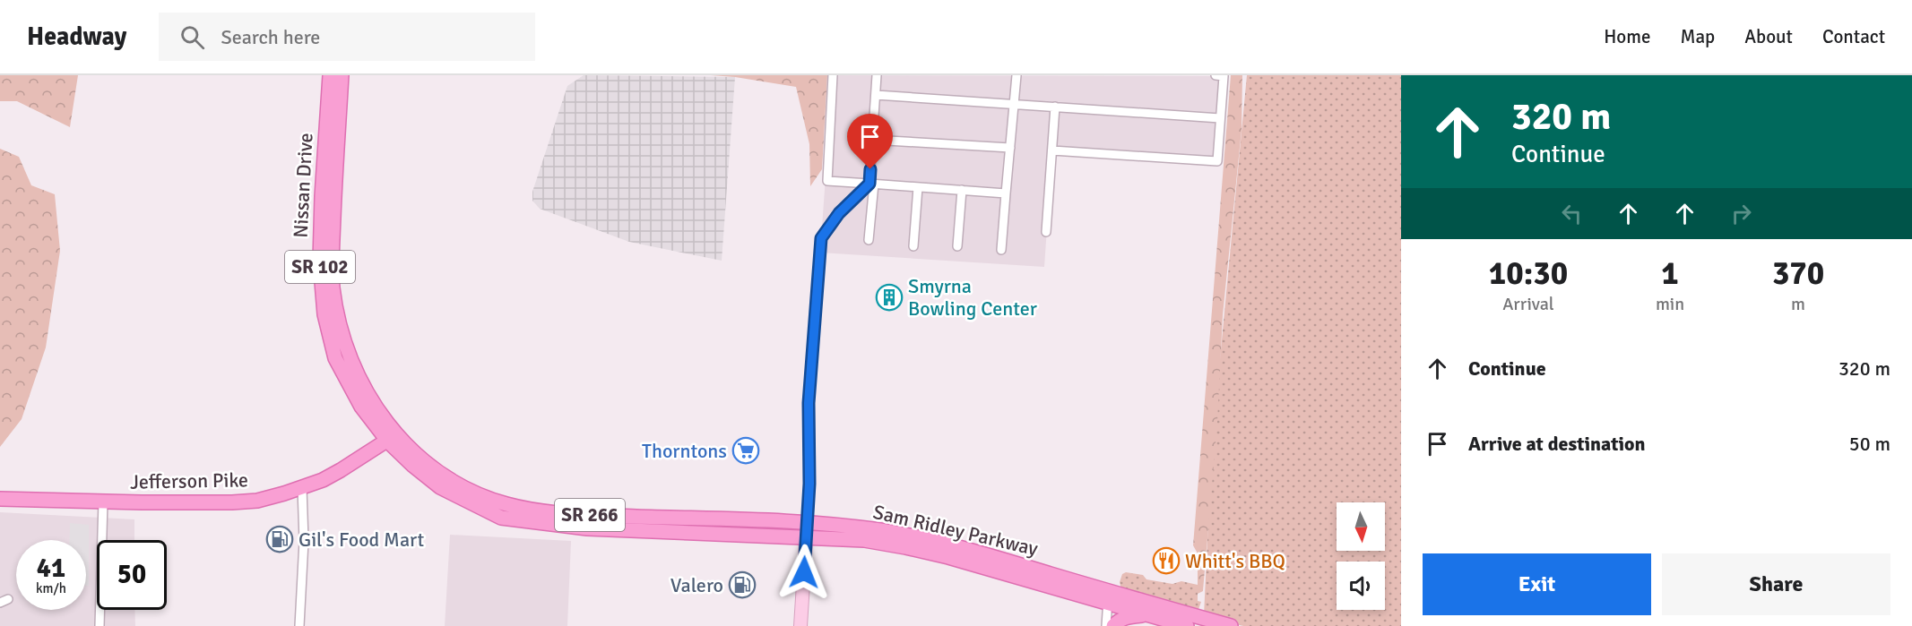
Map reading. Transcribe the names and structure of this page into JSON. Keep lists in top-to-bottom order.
{
  "streets": {
    "main road": [
      "Nissan Drive",
      "SR 102",
      "Jefferson Pike",
      "SR 266",
      "Sam Ridley Parkway"
    ]
  },
  "crossings": [
    ["Nissan Drive", "Jefferson Pike"],
    ["Nissan Drive", "Sam Ridley Parkway"],
    ["Jefferson Pike", "Sam Ridley Parkway"]
  ],
  "places": {
    "building": ["Smyrna Bowling Center"],
    "supermarket": ["Thorntons"],
    "fuel station": ["Gil's Food Mart", "Valero"],
    "restaurant": ["Whitt's BBQ"]
  },
  "north": "bottom",
  "page": {
    "header": "Headway",
    "search": "Search here",
    "nav": [
      "Home",
      "Map",
      "About",
      "Contact"
    ],
    "turn": ["320 m", "Continue"],
    "eta": [
      "10:30",
      "Arrival",
      "1",
      "min",
      "370",
      "m"
    ],
    "list": [
      {
        "name": "Continue",
        "value": "320 m"
      },
      {
        "name": "Arrive at destination",
        "value": "50 m"
      }
    ],
    "speed": "41 km/h",
    "limit": "50",
    "buttons": ["Exit", "Share"]
  }
}
